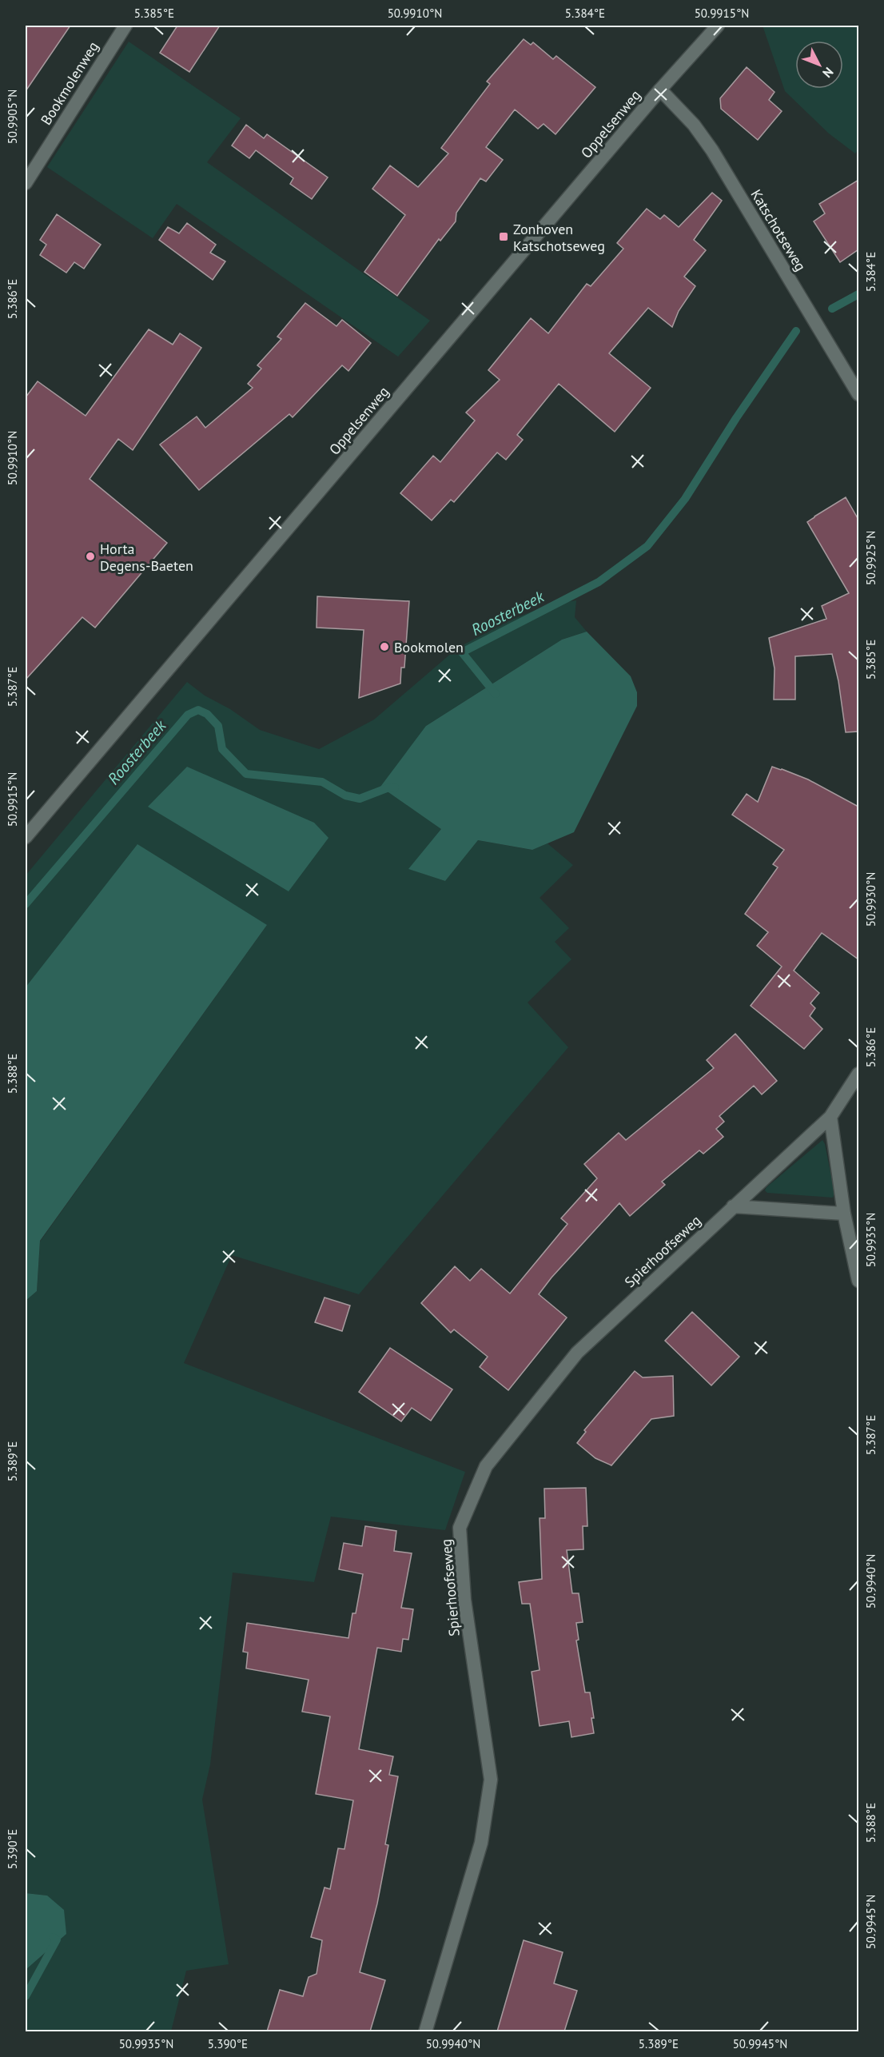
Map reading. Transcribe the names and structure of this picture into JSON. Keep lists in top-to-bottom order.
{
  "streets": {
    "street": [
      "Bookmolenweg",
      "Oppelsenweg",
      "Katschotseweg",
      "Spierhoofseweg"
    ]
  },
  "crossings": [
    ["Oppelsenweg", "Katschotseweg"]
  ],
  "water": ["Roosterbeek"],
  "places": {
    "transit": ["Zonhoven Katschotseweg"],
    "other": ["Horta Degens-Baeten", "Bookmolen"]
  },
  "north": "bottom right",
  "coordinates": [
    "5.385°E",
    "50.9910°N",
    "5.384°E",
    "50.9915°N",
    "50.9905°N",
    "5.386°E",
    "50.9925°N",
    "5.387°E",
    "50.9930°N",
    "5.388°E",
    "50.9935°N",
    "5.389°E",
    "50.9940°N",
    "5.390°E",
    "50.9945°N"
  ]
}
